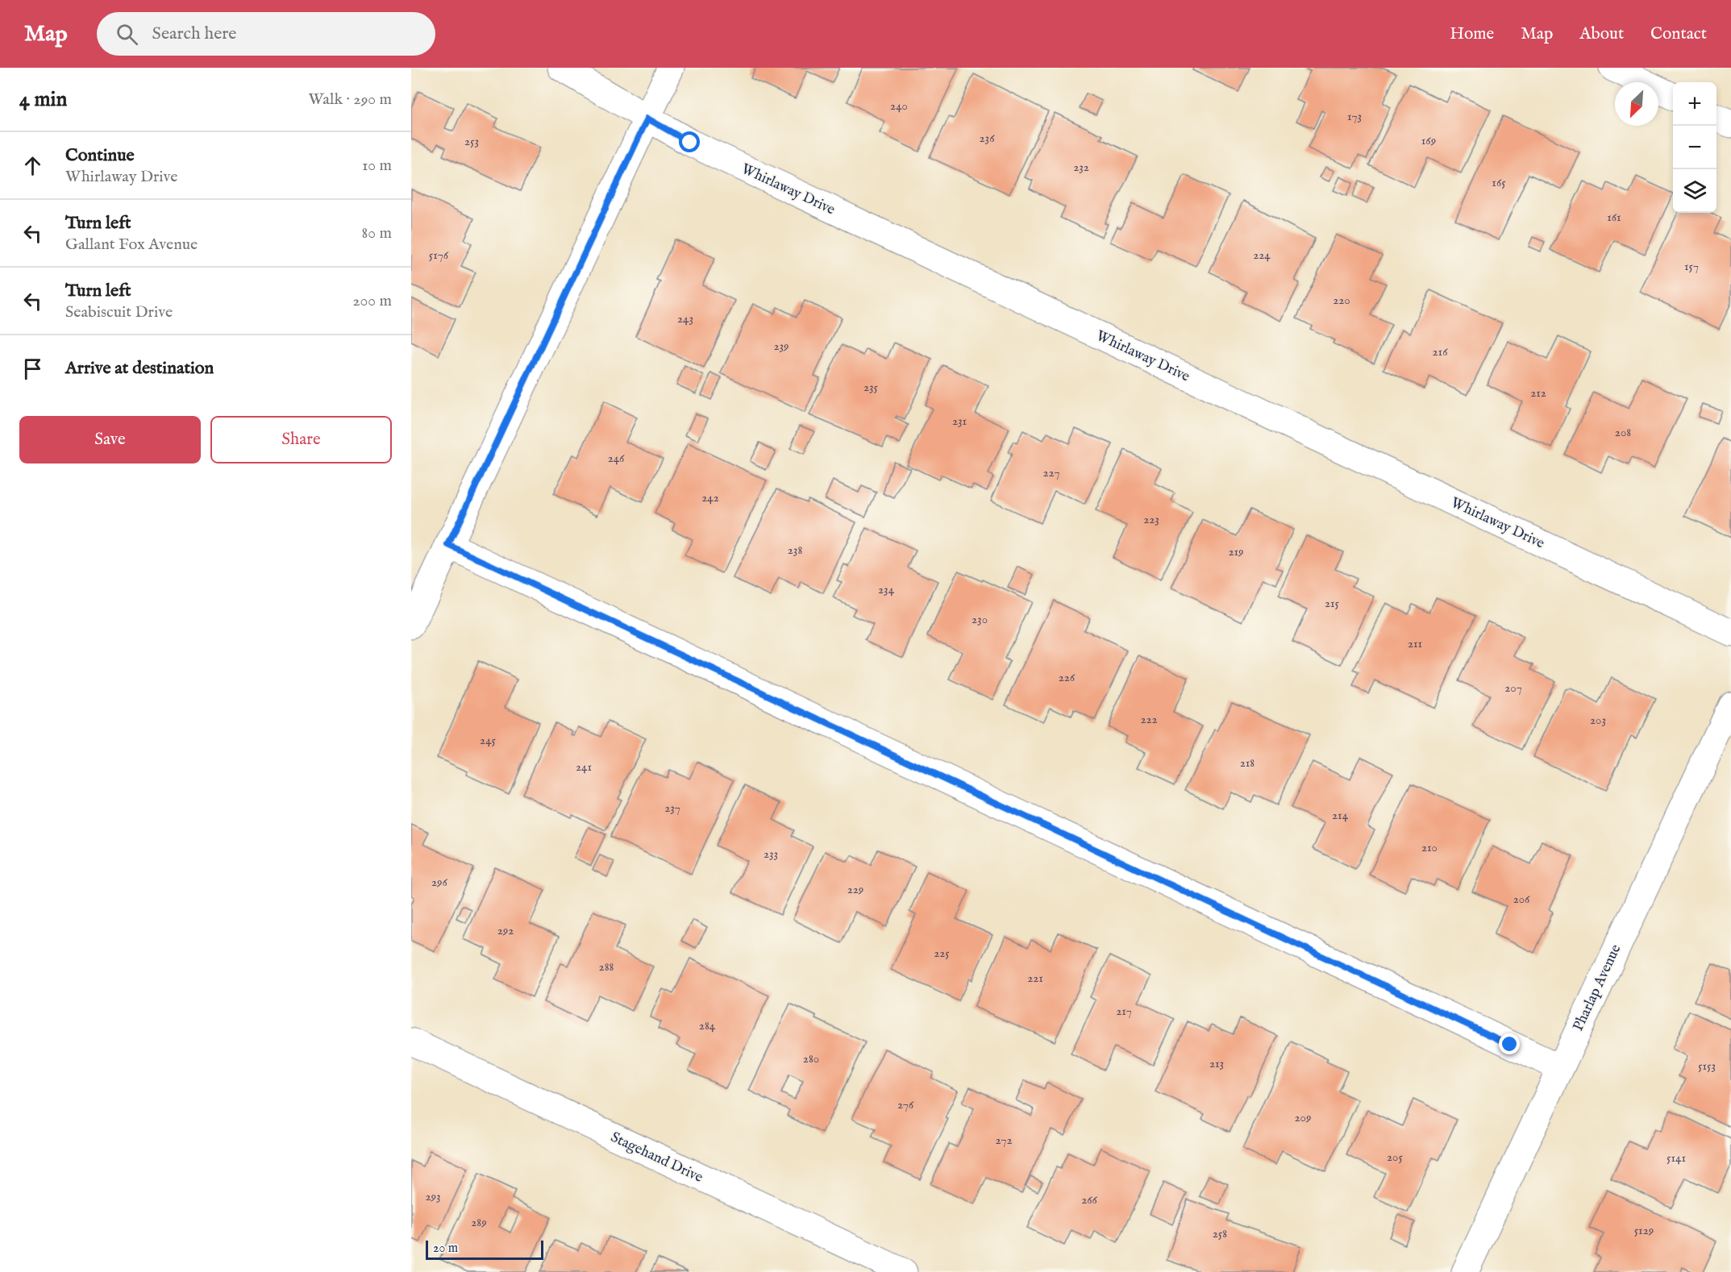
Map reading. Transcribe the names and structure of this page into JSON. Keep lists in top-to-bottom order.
{
  "streets": {
    "street": ["Whirlaway Drive", "Pharlap Avenue", "Stagehand Drive"]
  },
  "house_numbers": [
    "240",
    "173",
    "236",
    "169",
    "253",
    "232",
    "165",
    "161",
    "5176",
    "224",
    "157",
    "220",
    "243",
    "239",
    "216",
    "235",
    "212",
    "231",
    "208",
    "246",
    "227",
    "242",
    "223",
    "238",
    "219",
    "234",
    "215",
    "230",
    "211",
    "226",
    "207",
    "222",
    "203",
    "245",
    "218",
    "241",
    "237",
    "214",
    "210",
    "233",
    "296",
    "229",
    "206",
    "292",
    "225",
    "288",
    "221",
    "217",
    "284",
    "280",
    "213",
    "5153",
    "276",
    "209",
    "272",
    "205",
    "5141",
    "293",
    "266",
    "289",
    "5129",
    "258"
  ],
  "scale_bar": "20 m",
  "north": "bottom left",
  "page": {
    "header": "Map",
    "search": "Search here",
    "nav": [
      "Home",
      "Map",
      "About",
      "Contact"
    ],
    "heading": ["4 min", "Walk · 290 m"],
    "map_buttons": ["+", "−"],
    "list": [
      ["Continue", "Whirlaway Drive", "10 m"],
      ["Turn left", "Gallant Fox Avenue", "80 m"],
      ["Turn left", "Seabiscuit Drive", "200 m"],
      "Arrive at destination"
    ],
    "buttons": ["Save", "Share"],
    "scale": "20 m"
  }
}
